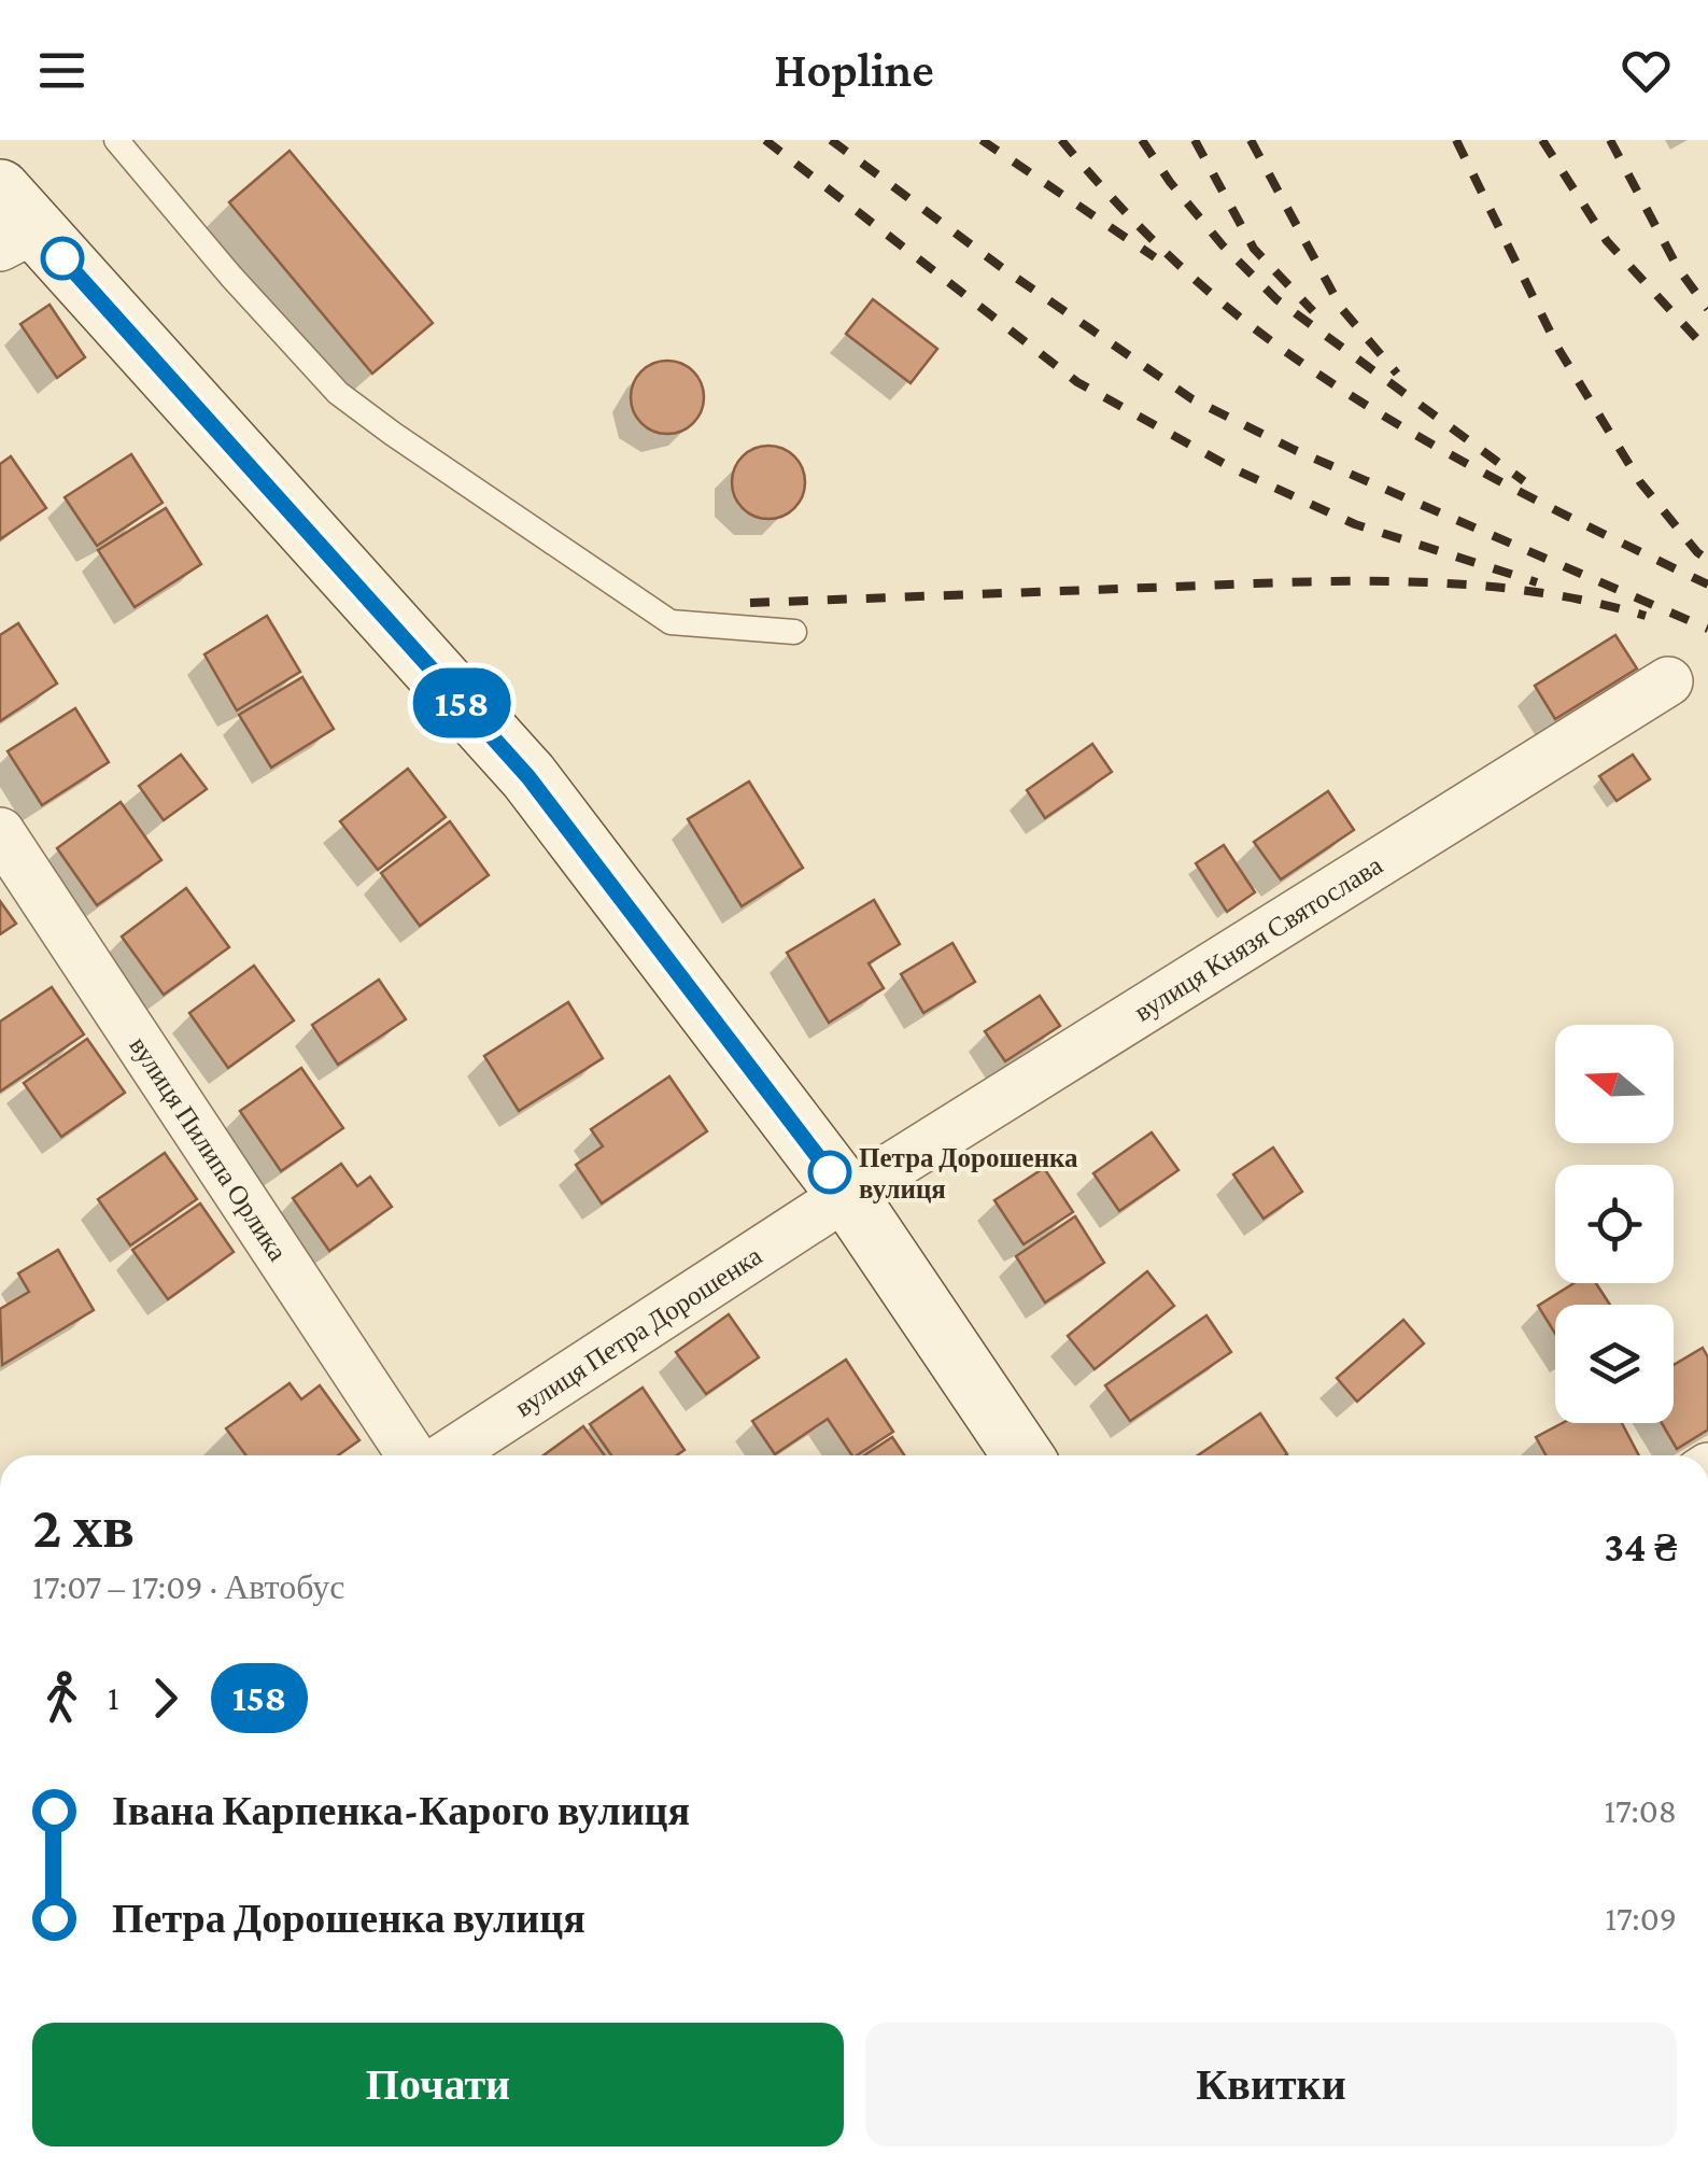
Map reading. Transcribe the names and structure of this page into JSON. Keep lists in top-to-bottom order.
{
  "streets": {
    "street": ["вулиця Князя Святослава", "вулиця Пилипа Орлика", "вулиця Петра Дорошенка"]
  },
  "crossings": [
    ["вулиця Князя Святослава", "вулиця Петра Дорошенка"]
  ],
  "places": ["Петра Дорошенка вулиця"],
  "lines": ["bus line 158"],
  "north": "left",
  "page": {
    "header": "Hopline",
    "on_map": "158",
    "heading": ["2 хв", "17:07 – 17:09 · Автобус", "34 ₴"],
    "legs": ["1", "158"],
    "list": [
      {
        "name": "Івана Карпенка-Карого вулиця",
        "value": "17:08"
      },
      {
        "name": "Петра Дорошенка вулиця",
        "value": "17:09"
      }
    ],
    "buttons": ["Почати", "Квитки"]
  }
}
